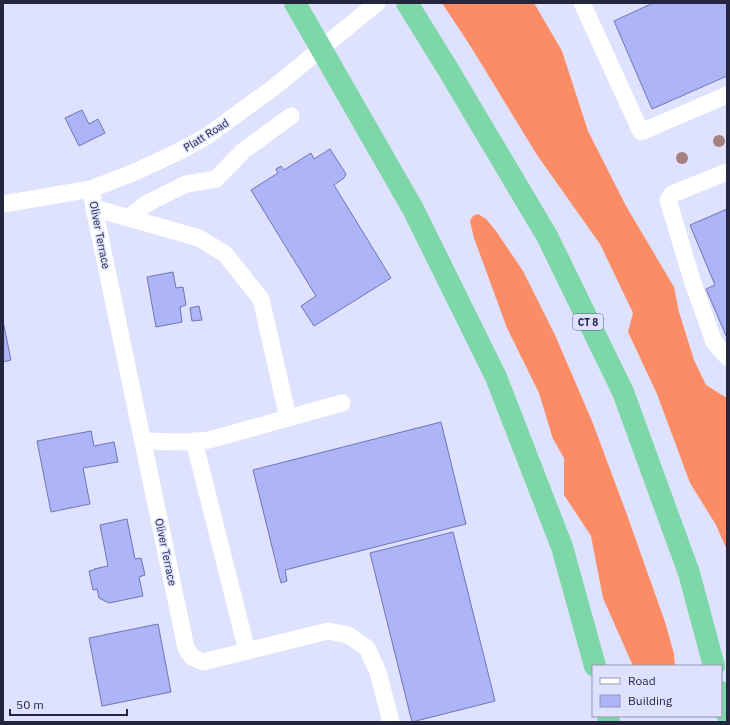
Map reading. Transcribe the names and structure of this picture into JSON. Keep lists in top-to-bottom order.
{
  "streets": {
    "highway": ["CT 8"],
    "street": ["Platt Road", "Oliver Terrace"]
  },
  "crossings": [
    ["Platt Road", "Oliver Terrace"]
  ],
  "legend": ["Road", "Building"],
  "scale_bar": "50 m"
}
